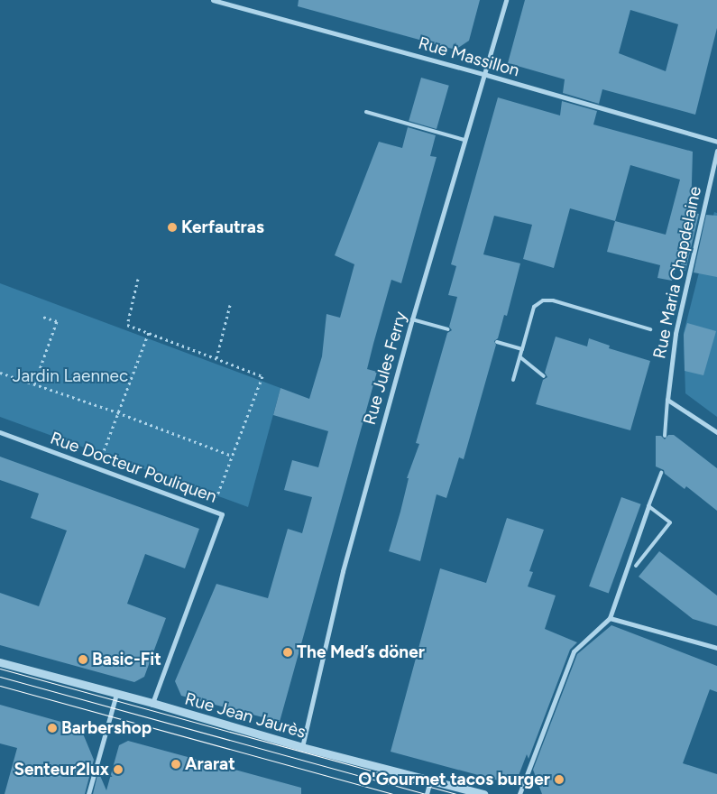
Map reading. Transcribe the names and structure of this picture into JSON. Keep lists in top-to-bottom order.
{
  "streets": {
    "street": [
      "Rue Massillon",
      "Rue Maria Chapdelaine",
      "Rue Jules Ferry",
      "Rue Docteur Pouliquen",
      "Rue Jean Jaurès"
    ]
  },
  "crossings": [
    ["Rue Massillon", "Rue Jules Ferry"],
    ["Rue Jules Ferry", "Rue Jean Jaurès"],
    ["Rue Docteur Pouliquen", "Rue Jean Jaurès"]
  ],
  "parks": ["Jardin Laennec"],
  "places": [
    "Kerfautras",
    "The Med’s döner",
    "Basic-Fit",
    "Barbershop",
    "Ararat",
    "Senteur2lux",
    "O'Gourmet tacos burger"
  ]
}
